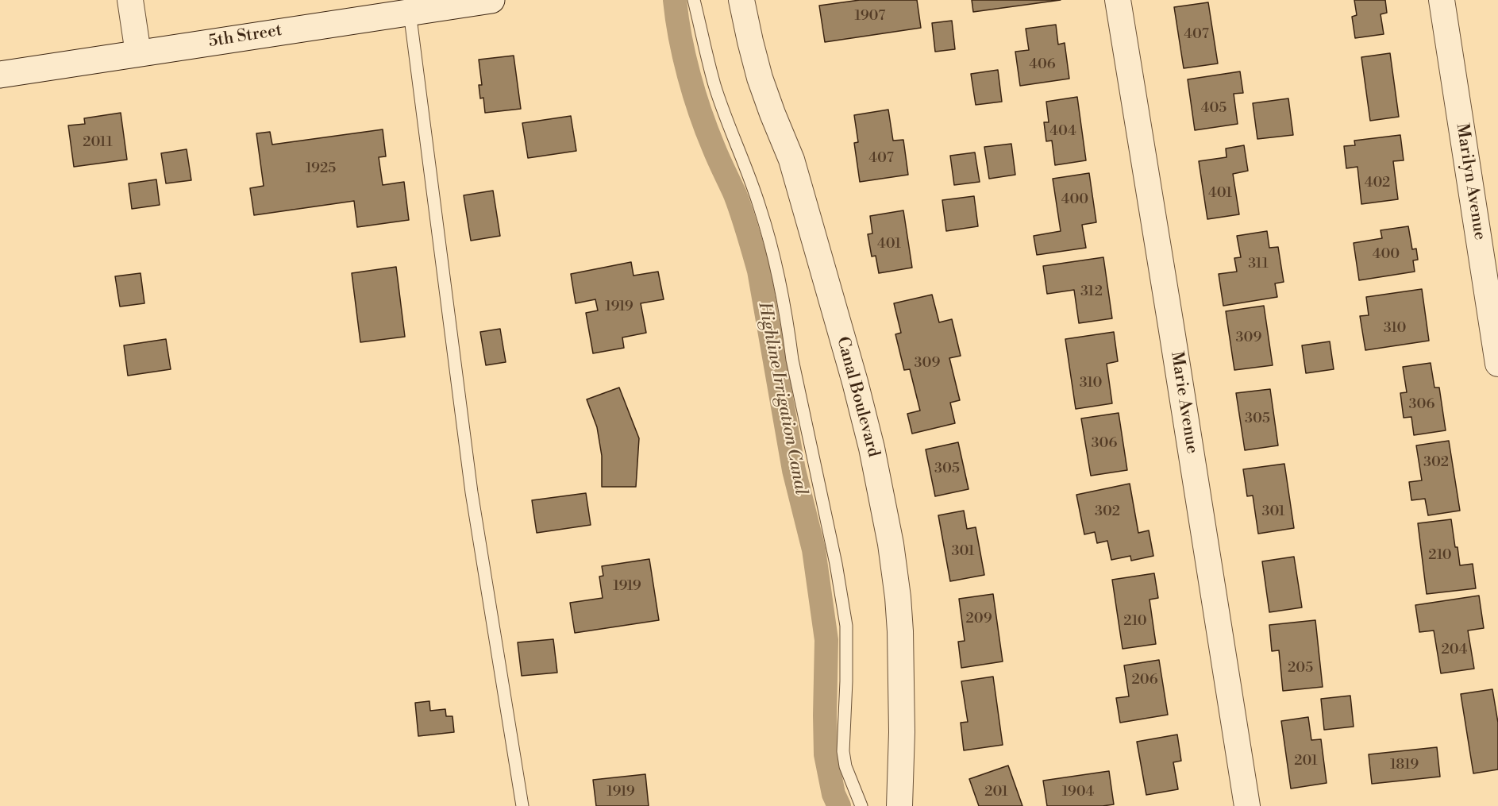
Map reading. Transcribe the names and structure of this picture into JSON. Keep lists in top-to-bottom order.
{
  "streets": {
    "street": [
      "5th Street",
      "Marilyn Avenue",
      "Canal Boulevard",
      "Marie Avenue"
    ]
  },
  "water": ["Highline Irrigation Canal"],
  "house_numbers": [
    "1907",
    "407",
    "406",
    "405",
    "404",
    "2011",
    "407",
    "1925",
    "402",
    "401",
    "400",
    "401",
    "400",
    "311",
    "312",
    "1919",
    "310",
    "309",
    "309",
    "310",
    "306",
    "305",
    "306",
    "302",
    "305",
    "302",
    "301",
    "301",
    "210",
    "1919",
    "209",
    "210",
    "204",
    "205",
    "206",
    "201",
    "1819",
    "1919",
    "201",
    "1904"
  ]
}
